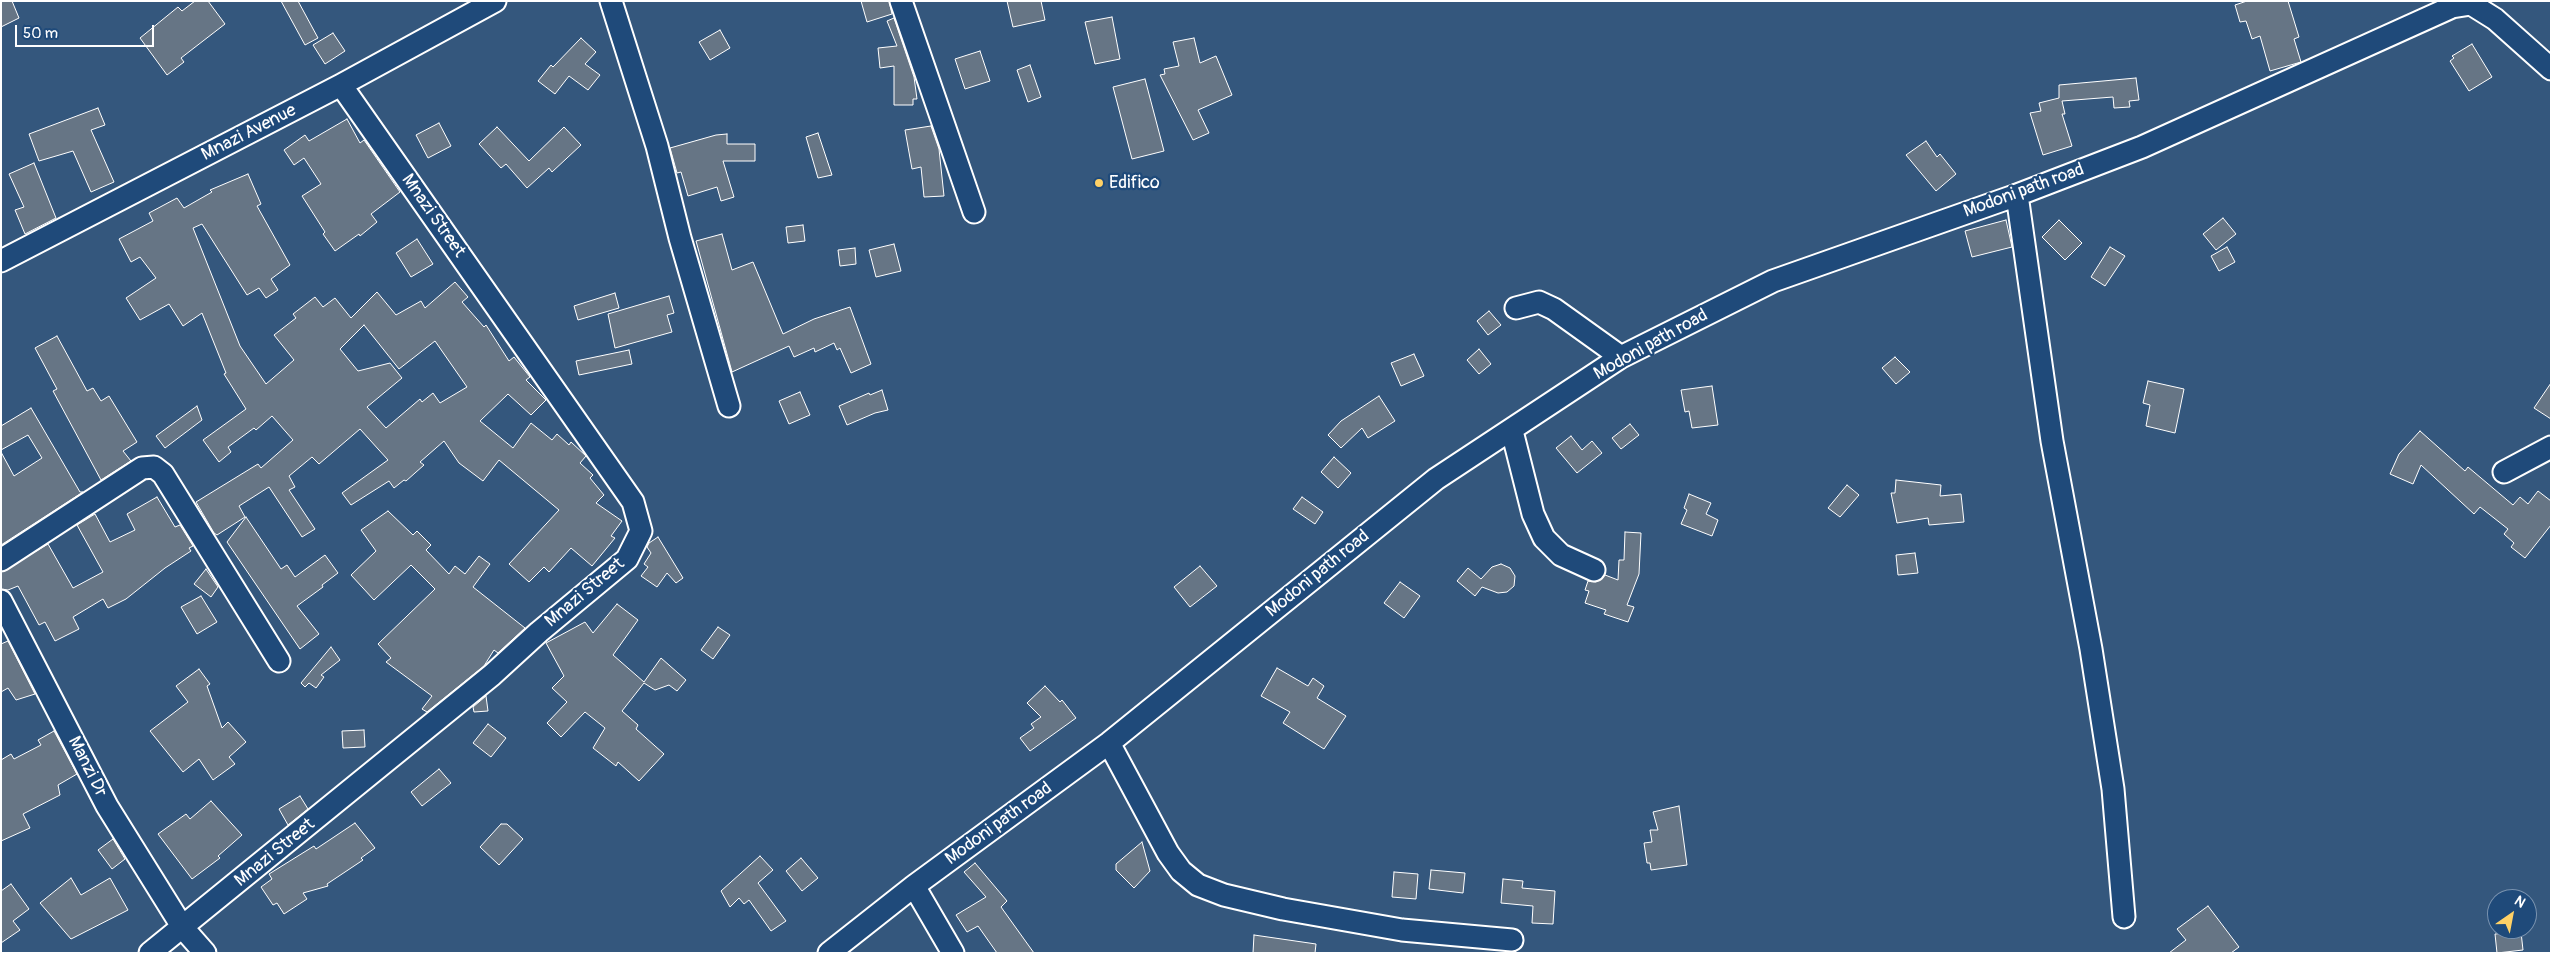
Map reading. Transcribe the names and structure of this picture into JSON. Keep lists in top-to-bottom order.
{
  "streets": {
    "street": [
      "Mnazi Avenue",
      "Modoni path road",
      "Mnazi Street",
      "Manzi Dr"
    ]
  },
  "crossings": [
    ["Mnazi Avenue", "Mnazi Street"],
    ["Mnazi Street", "Manzi Dr"]
  ],
  "places": ["Edifico"],
  "scale_bar": "50 m",
  "north": "top right"
}
